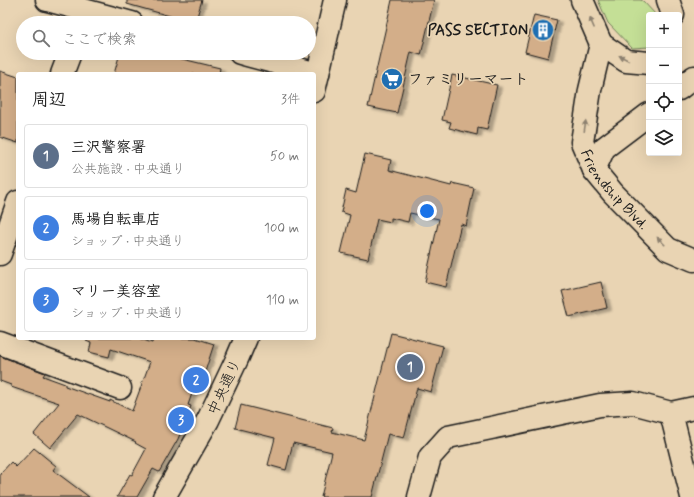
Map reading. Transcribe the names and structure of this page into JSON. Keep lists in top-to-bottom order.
{
  "streets": {
    "street": ["Friendship Blvd.", "中央通り"]
  },
  "one_way": ["Friendship Blvd."],
  "places": {
    "building": ["PASS SECTION"],
    "supermarket": ["ファミリーマート"]
  },
  "page": {
    "map_buttons": ["+", "−"],
    "search": "ここで検索",
    "heading": ["周辺", "3件"],
    "list": [
      {
        "mark": "1",
        "name": "三沢警察署",
        "note": "公共施設 · 中央通り",
        "value": "50 m"
      },
      {
        "mark": "2",
        "name": "馬場自転車店",
        "note": "ショップ · 中央通り",
        "value": "100 m"
      },
      {
        "mark": "3",
        "name": "マリー美容室",
        "note": "ショップ · 中央通り",
        "value": "110 m"
      }
    ],
    "pins": ["1", "2", "3"]
  }
}
